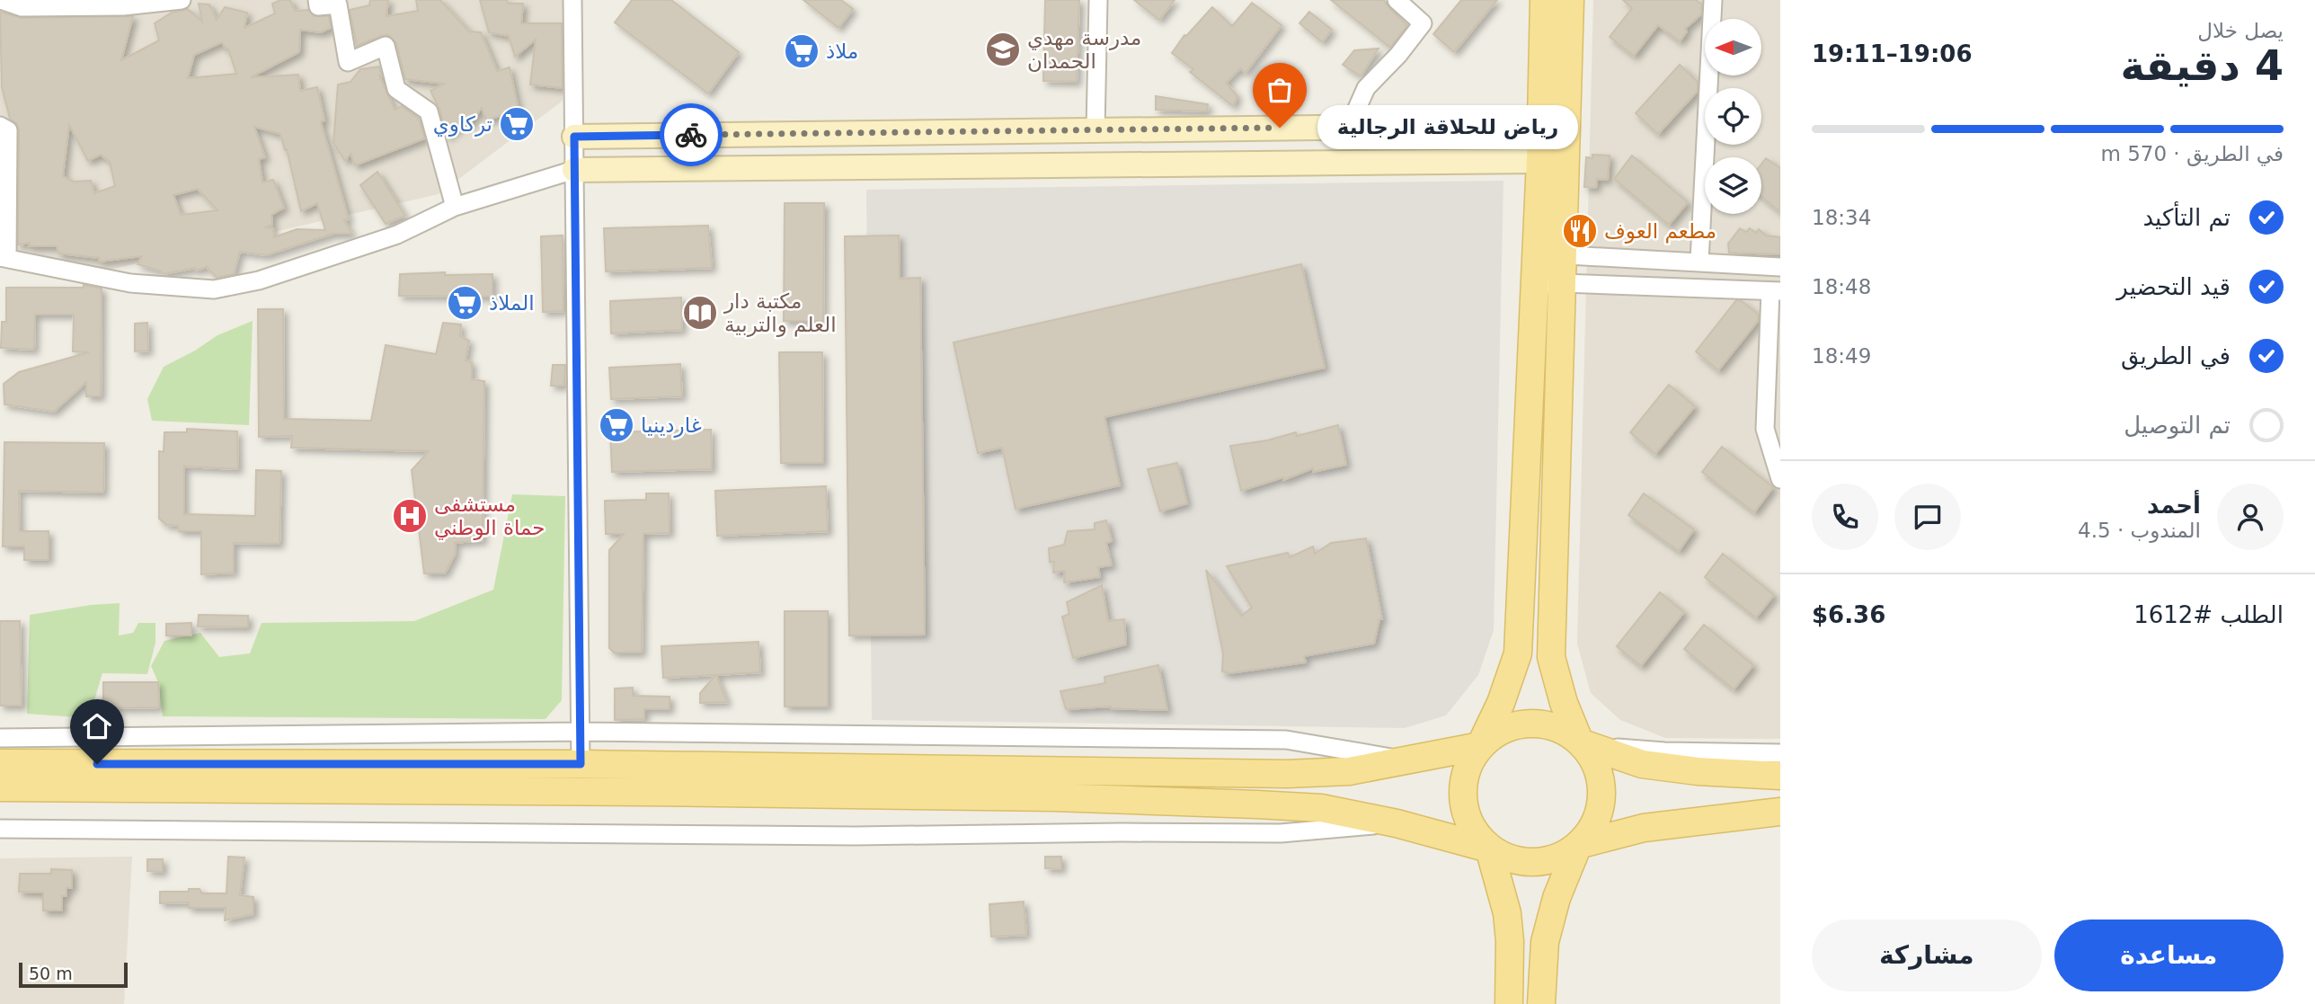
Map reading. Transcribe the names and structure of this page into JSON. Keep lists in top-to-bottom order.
{
  "places": {
    "school or university": ["مدرسة مهدي الحمدان"],
    "supermarket": [
      "ملاذ",
      "تركاوي",
      "الملاذ",
      "غاردينيا"
    ],
    "other": ["رياض للحلاقة الرجالية"],
    "restaurant": ["مطعم العوف"],
    "library": ["مكتبة دار العلم والتربية"],
    "hospital": ["مستشفى حماة الوطني"]
  },
  "scale_bar": "50 m",
  "north": "left",
  "page": {
    "heading": ["4 دقيقة", "يصل خلال", "19:06–19:11"],
    "panel": [
      "أحمد",
      "المندوب · 4.5",
      "الطلب #1612",
      "$6.36"
    ],
    "bubble": "رياض للحلاقة الرجالية",
    "bar": "في الطريق · 570 m",
    "list": [
      ["تم التأكيد", "18:34"],
      ["قيد التحضير", "18:48"],
      ["في الطريق", "18:49"],
      "تم التوصيل"
    ],
    "buttons": ["مساعدة", "مشاركة"],
    "scale": "50 m"
  }
}
